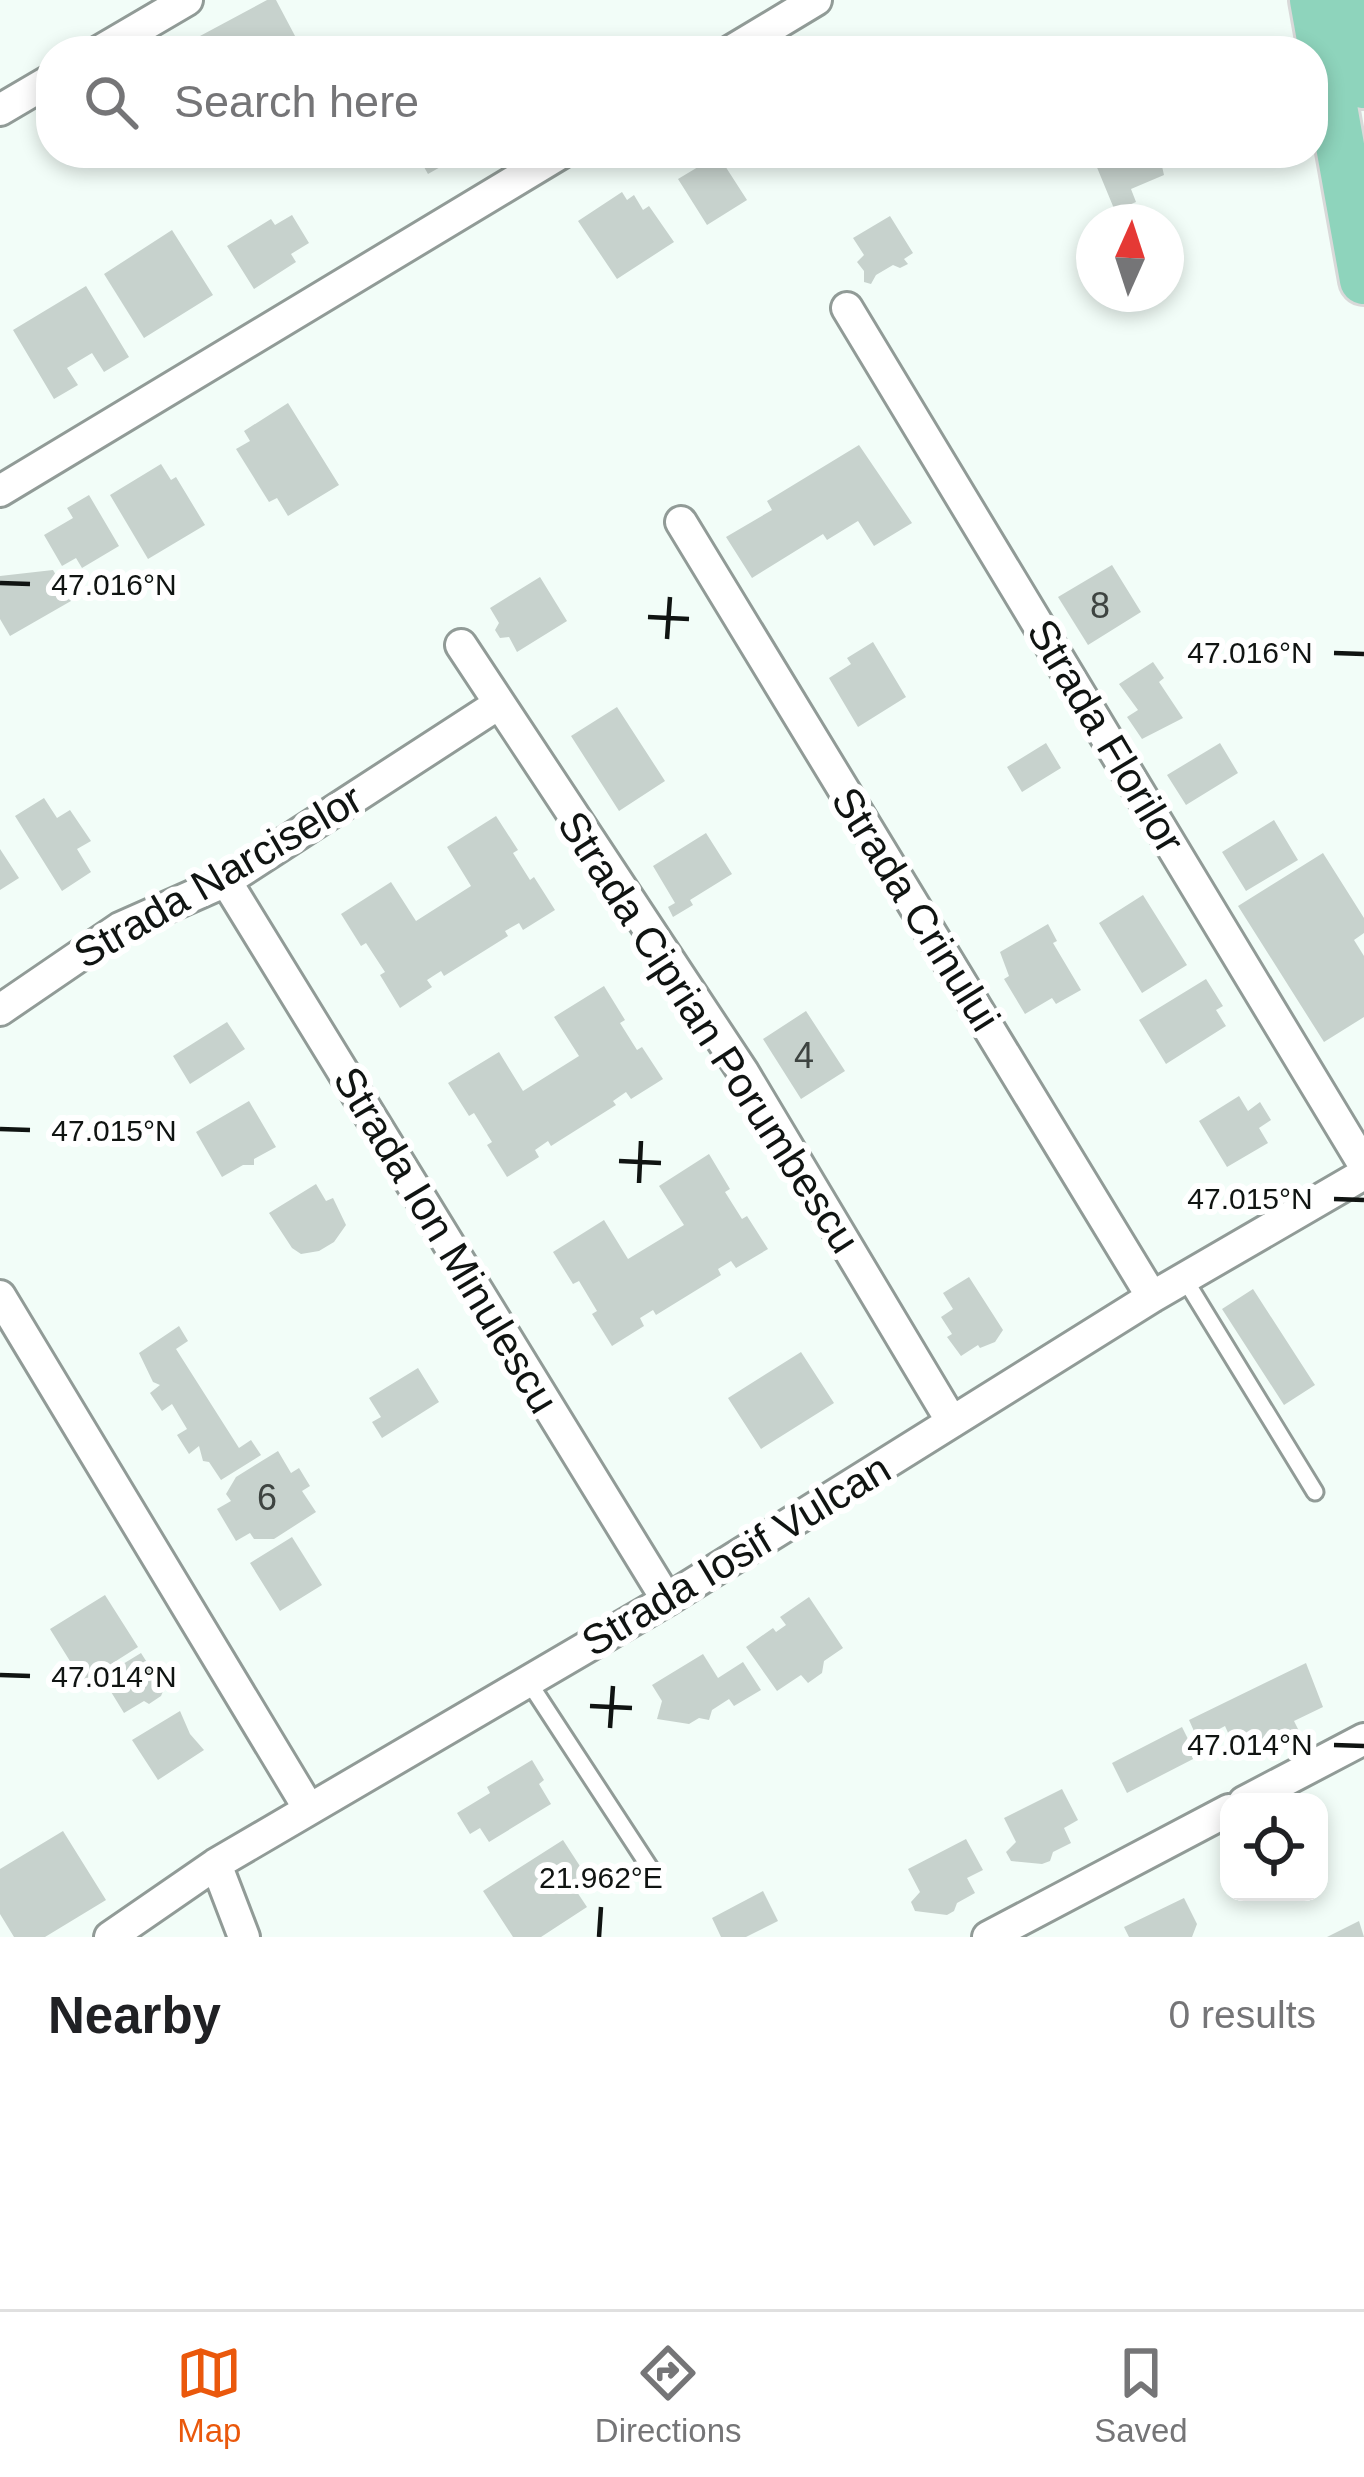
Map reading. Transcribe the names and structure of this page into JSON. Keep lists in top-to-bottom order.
{
  "streets": {
    "street": [
      "Strada Florilor",
      "Strada Narciselor",
      "Strada Crinului",
      "Strada Ciprian Porumbescu",
      "Strada Ion Minulescu",
      "Strada Iosif Vulcan"
    ]
  },
  "crossings": [
    ["Strada Narciselor", "Strada Ciprian Porumbescu"],
    ["Strada Narciselor", "Strada Ion Minulescu"],
    ["Strada Crinului", "Strada Iosif Vulcan"],
    ["Strada Ciprian Porumbescu", "Strada Iosif Vulcan"],
    ["Strada Ion Minulescu", "Strada Iosif Vulcan"]
  ],
  "house_numbers": ["8", "4", "6"],
  "north": "top",
  "page": {
    "search": "Search here",
    "heading": ["Nearby", "0 results"],
    "nav": ["Map", "Directions", "Saved"]
  },
  "coordinates": [
    "47.016°N",
    "47.015°N",
    "47.014°N",
    "21.962°E"
  ]
}
